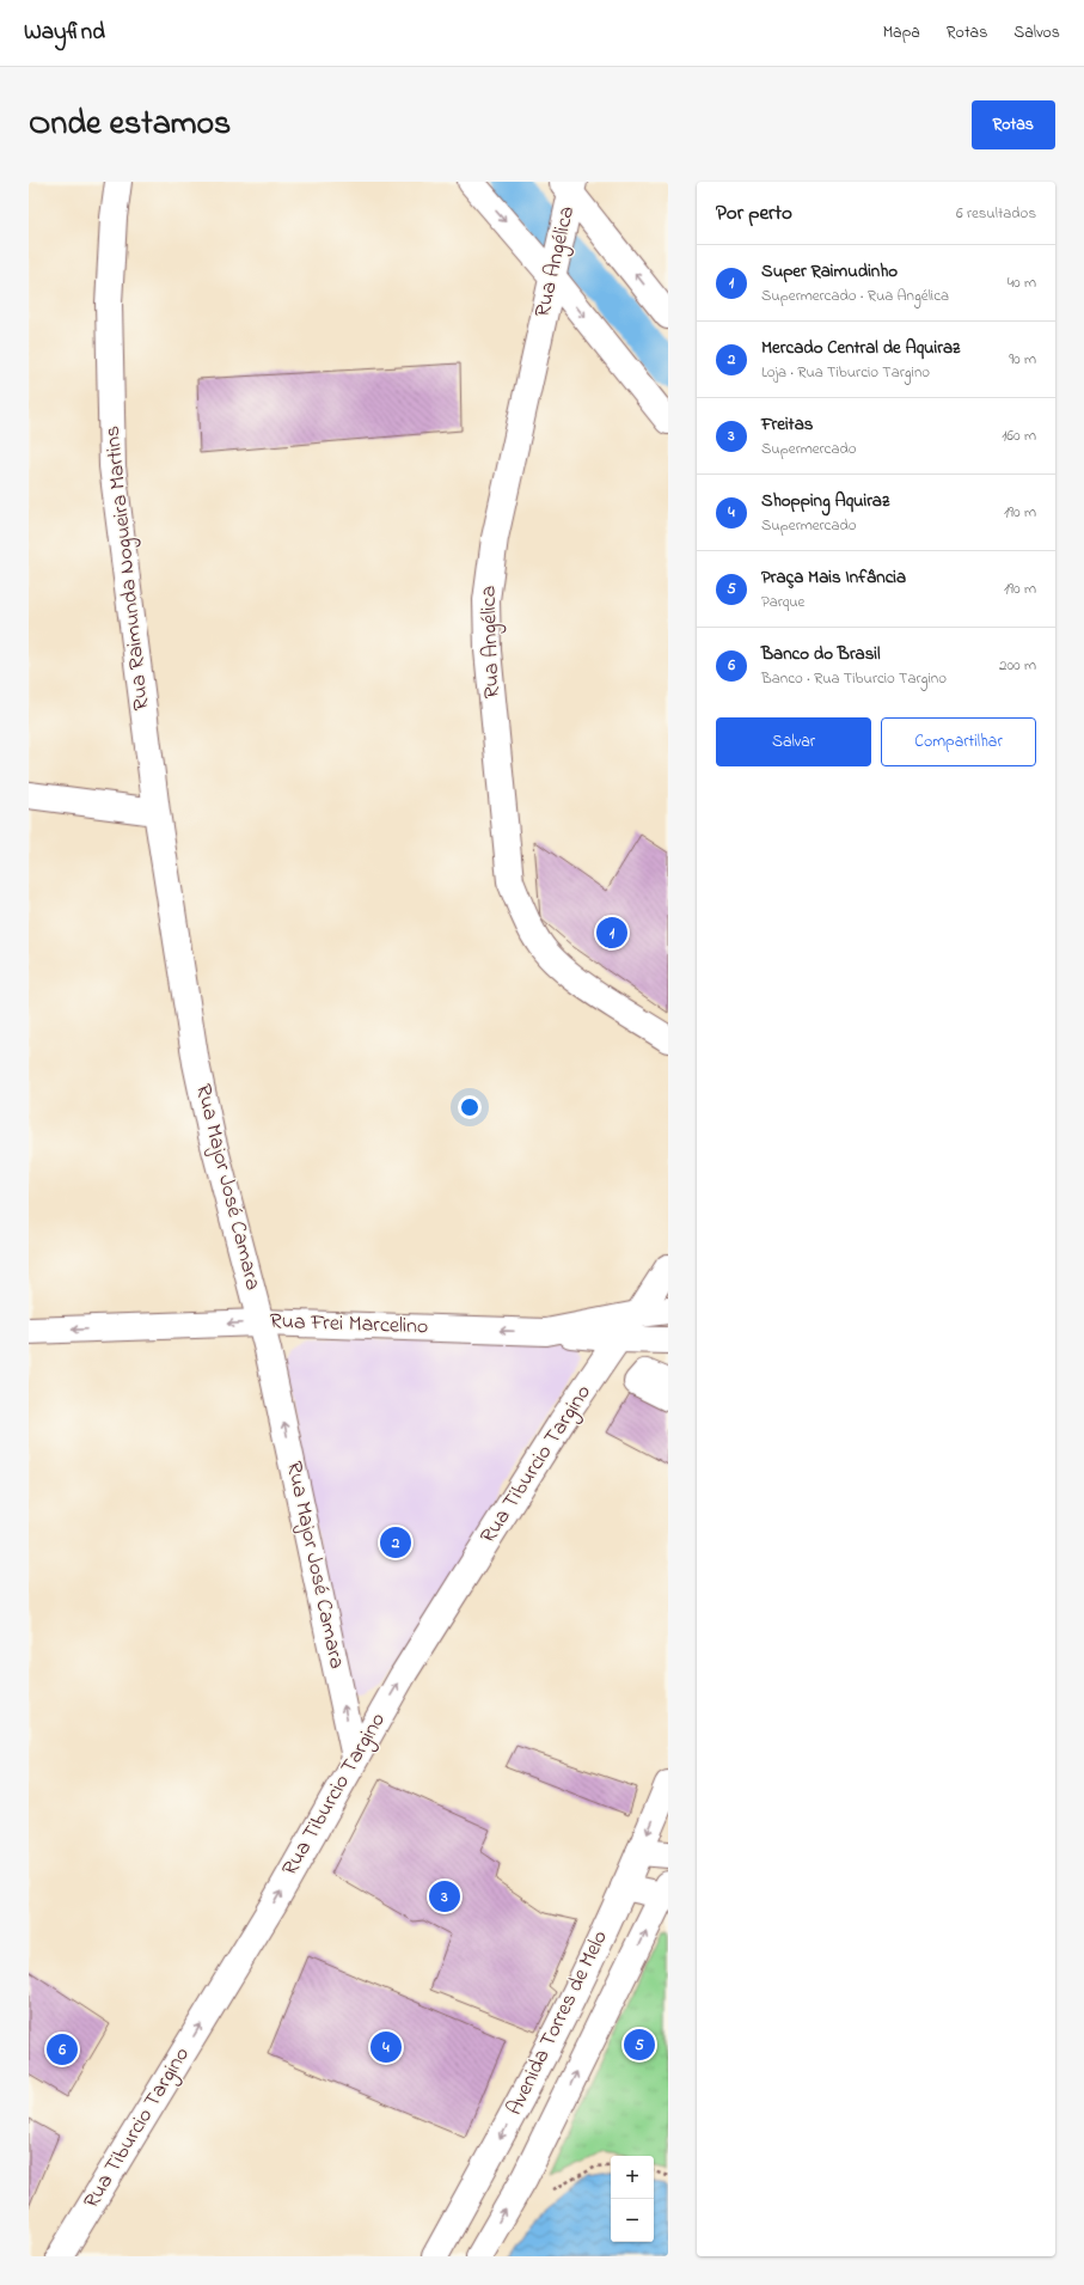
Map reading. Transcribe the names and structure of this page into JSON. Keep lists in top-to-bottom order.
{
  "streets": {
    "street": [
      "Rua Angélica",
      "Rua Raimunda Nogueira Martins",
      "Rua Major José Camara",
      "Rua Frei Marcelino",
      "Rua Tiburcio Targino",
      "Avenida Torres de Melo"
    ]
  },
  "crossings": [
    ["Rua Raimunda Nogueira Martins", "Rua Major José Camara"],
    ["Rua Major José Camara", "Rua Frei Marcelino"],
    ["Rua Major José Camara", "Rua Tiburcio Targino"]
  ],
  "one_way": ["Rua Major José Camara", "Rua Frei Marcelino", "Rua Tiburcio Targino"],
  "page": {
    "header": "Wayfind",
    "nav": ["Mapa", "Rotas", "Salvos"],
    "title": "Onde estamos",
    "buttons": [
      "Rotas",
      ["Salvar", "Compartilhar"]
    ],
    "heading": ["Por perto", "6 resultados"],
    "list": [
      {
        "mark": "1",
        "name": "Super Raimudinho",
        "note": "Supermercado · Rua Angélica",
        "value": "40 m"
      },
      {
        "mark": "2",
        "name": "Mercado Central de Aquiraz",
        "note": "Loja · Rua Tiburcio Targino",
        "value": "90 m"
      },
      {
        "mark": "3",
        "name": "Freitas",
        "note": "Supermercado",
        "value": "160 m"
      },
      {
        "mark": "4",
        "name": "Shopping Aquiraz",
        "note": "Supermercado",
        "value": "190 m"
      },
      {
        "mark": "5",
        "name": "Praça Mais Infância",
        "note": "Parque",
        "value": "190 m"
      },
      {
        "mark": "6",
        "name": "Banco do Brasil",
        "note": "Banco · Rua Tiburcio Targino",
        "value": "200 m"
      }
    ],
    "pins": [
      "1",
      "2",
      "3",
      "5",
      "4",
      "6"
    ],
    "map_buttons": ["+", "−"]
  }
}
